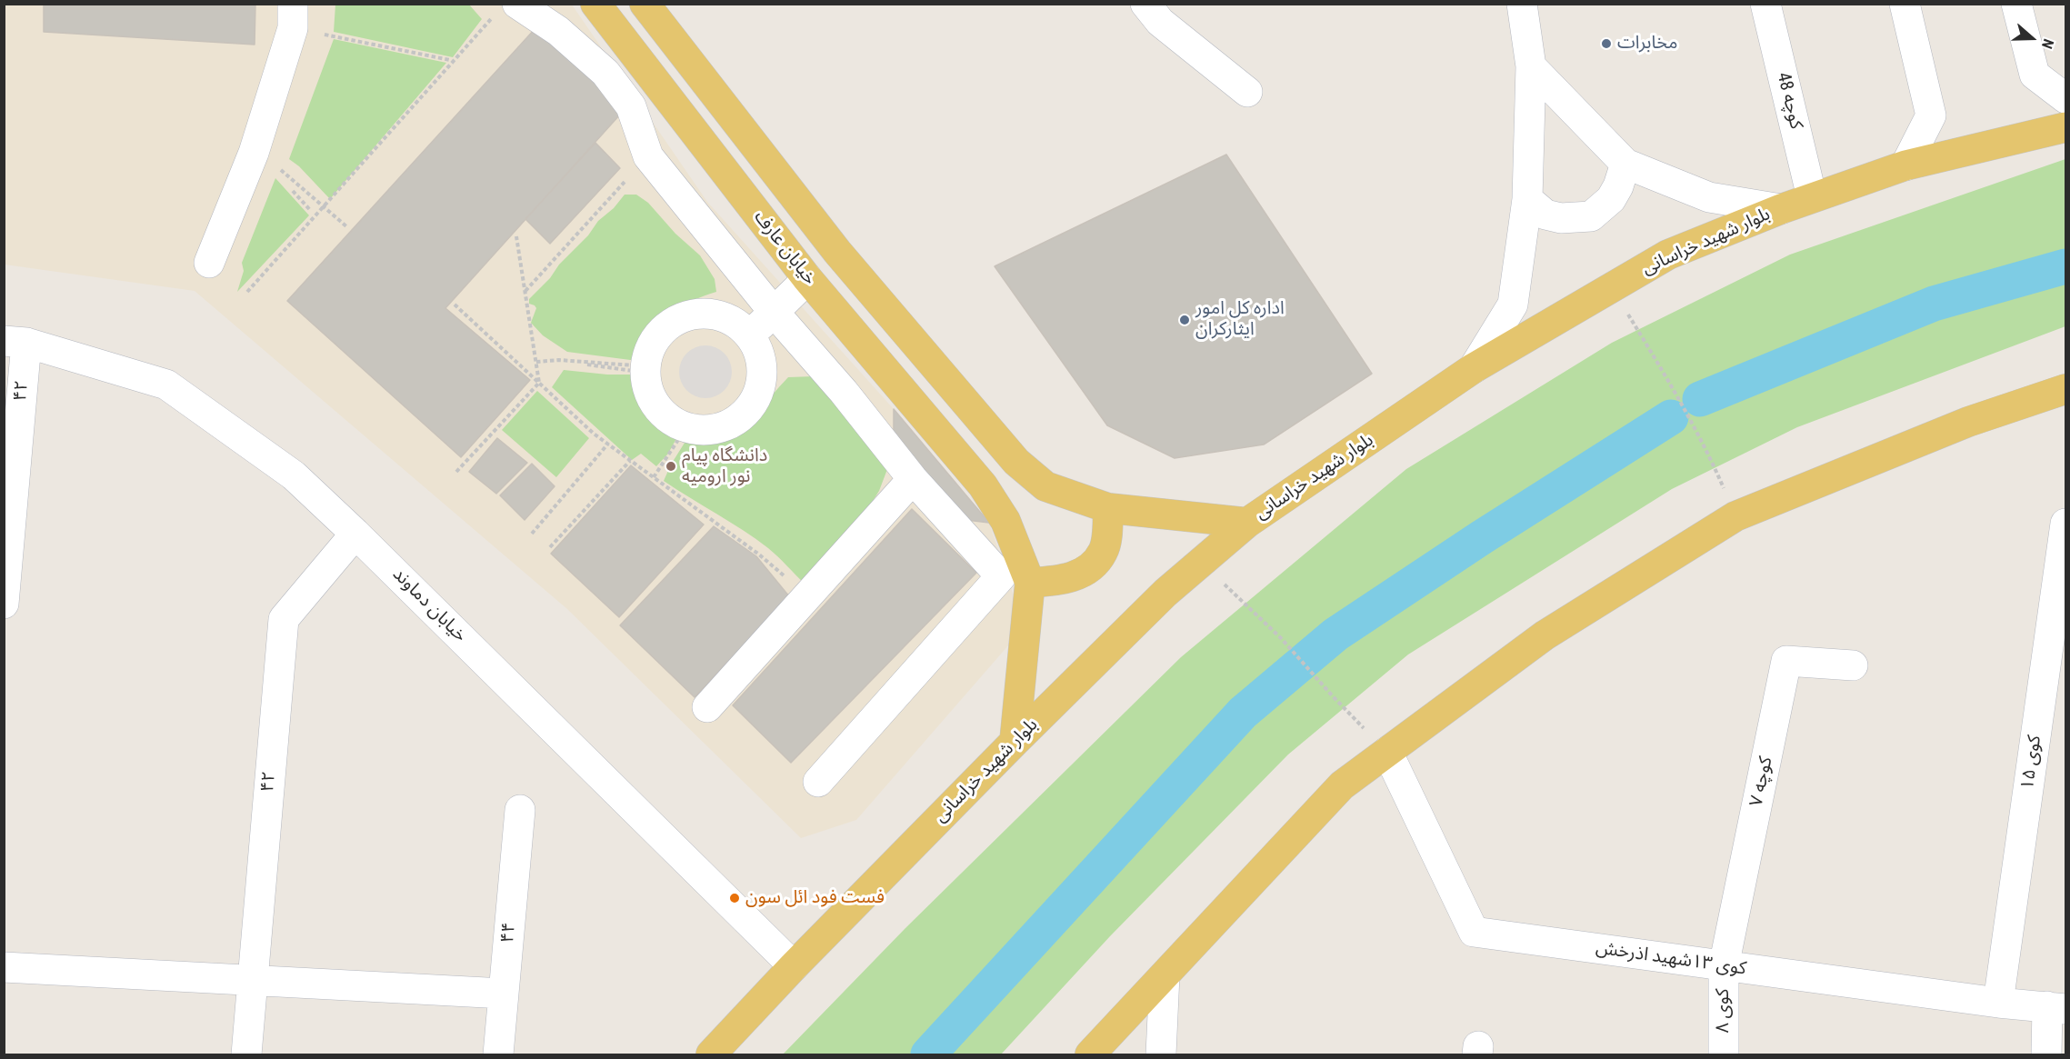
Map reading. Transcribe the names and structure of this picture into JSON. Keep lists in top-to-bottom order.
{
  "streets": {
    "main road": ["بلوار شهید خراسانی", "خیابان عارف"],
    "street": [
      "کوچه 48",
      "۴۲",
      "خیابان دماوند",
      "کوی ۱۵",
      "کوچه ۷",
      "۴۴",
      "کوی ۱۳شهید اذرخش",
      "کوی ۸"
    ]
  },
  "crossings": [
    ["کوچه 48", "بلوار شهید خراسانی"],
    ["بلوار شهید خراسانی", "خیابان دماوند"],
    ["۴۲", "خیابان دماوند"],
    ["کوی ۱۵", "کوی ۱۳شهید اذرخش"],
    ["کوچه ۷", "کوی ۱۳شهید اذرخش"],
    ["کوچه ۷", "کوی ۸"],
    ["کوی ۱۳شهید اذرخش", "کوی ۸"]
  ],
  "places": [
    "مخابرات",
    "اداره کل امور ایثارکران",
    "دانشگاه پیام نور ارومیه",
    "فست فود ائل سون"
  ],
  "north": "right"
}
